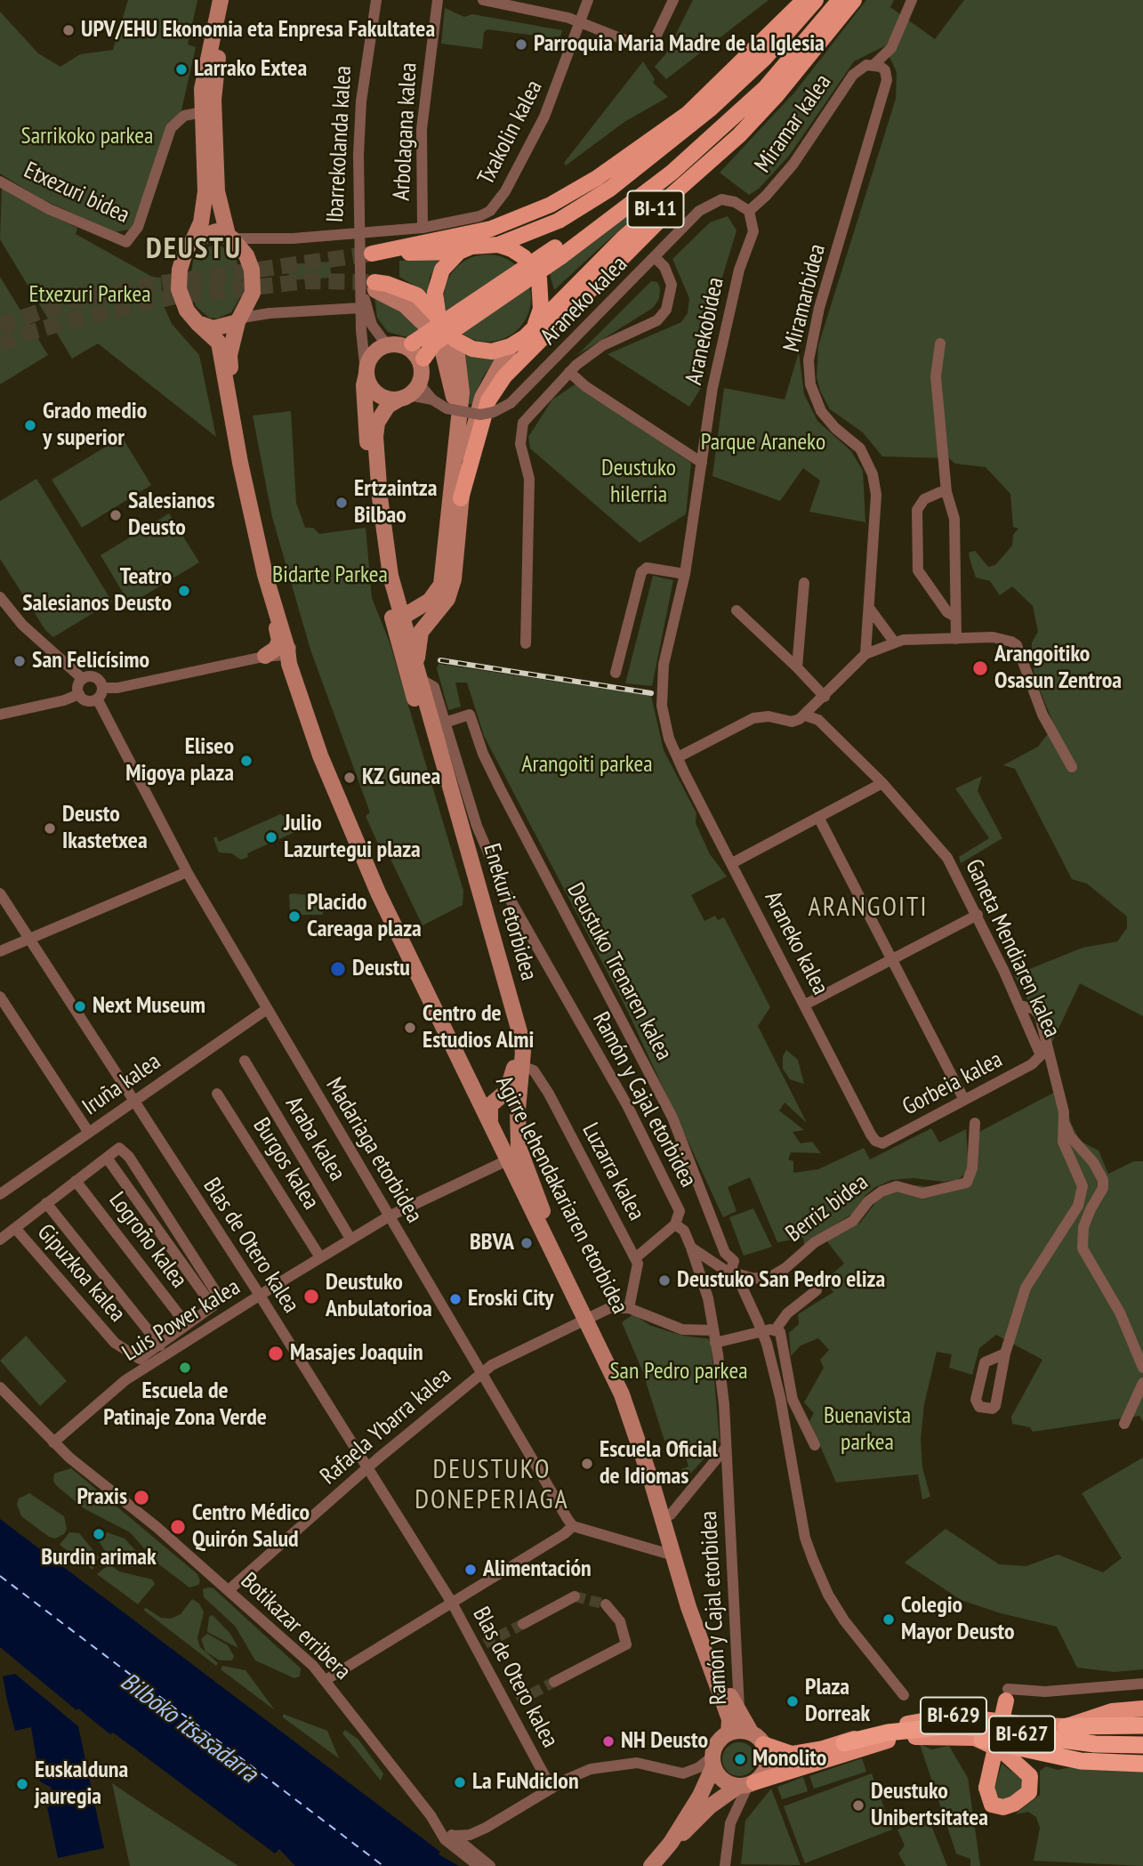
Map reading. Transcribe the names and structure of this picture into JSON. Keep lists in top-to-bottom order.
{
  "streets": {
    "highway": ["BI-629", "BI-627"],
    "main road": [
      "Ibarrekolanda kalea",
      "BI-11",
      "Enekuri etorbidea",
      "Agirre lehendakariaren etorbidea"
    ],
    "street": [
      "Miramar kalea",
      "Arbolagana kalea",
      "Txakolin kalea",
      "Etxezuri bidea",
      "Miramarbidea",
      "Araneko kalea",
      "Aranekobidea",
      "Ganeta Mendiaren kalea",
      "Deustuko Trenaren kalea",
      "Gorbeia kalea",
      "Iruña kalea",
      "Ramón y Cajal etorbidea",
      "Araba kalea",
      "Madariaga etorbidea",
      "Burgos kalea",
      "Luzarra kalea",
      "Berriz bidea",
      "Logroño kalea",
      "Blas de Otero kalea",
      "Gipuzkoa kalea",
      "Luis Power kalea",
      "Rafaela Ybarra kalea",
      "Botikazar erribera"
    ]
  },
  "crossings": [
    ["Miramar kalea", "Miramarbidea"],
    ["Miramar kalea", "Araneko kalea"],
    ["Miramar kalea", "Aranekobidea"],
    ["Arbolagana kalea", "Txakolin kalea"],
    ["Txakolin kalea", "Ibarrekolanda kalea"],
    ["Txakolin kalea", "Agirre lehendakariaren etorbidea"],
    ["Ibarrekolanda kalea", "Araneko kalea"],
    ["Ibarrekolanda kalea", "Enekuri etorbidea"],
    ["BI-11", "Enekuri etorbidea"],
    ["Araneko kalea", "Aranekobidea"],
    ["Araneko kalea", "Gorbeia kalea"],
    ["Enekuri etorbidea", "Ramón y Cajal etorbidea"],
    ["Enekuri etorbidea", "Luzarra kalea"],
    ["Enekuri etorbidea", "Agirre lehendakariaren etorbidea"],
    ["Ganeta Mendiaren kalea", "Gorbeia kalea"],
    ["Deustuko Trenaren kalea", "Ramón y Cajal etorbidea"],
    ["Deustuko Trenaren kalea", "Berriz bidea"],
    ["Iruña kalea", "Madariaga etorbidea"],
    ["Iruña kalea", "Blas de Otero kalea"],
    ["Ramón y Cajal etorbidea", "Agirre lehendakariaren etorbidea"],
    ["Araba kalea", "Luis Power kalea"],
    ["Madariaga etorbidea", "Luis Power kalea"],
    ["Madariaga etorbidea", "Rafaela Ybarra kalea"],
    ["Burgos kalea", "Luis Power kalea"],
    ["Luzarra kalea", "Rafaela Ybarra kalea"],
    ["Agirre lehendakariaren etorbidea", "Luis Power kalea"],
    ["Agirre lehendakariaren etorbidea", "Rafaela Ybarra kalea"],
    ["Agirre lehendakariaren etorbidea", "BI-627"],
    ["Logroño kalea", "Gipuzkoa kalea"],
    ["Blas de Otero kalea", "Luis Power kalea"],
    ["Blas de Otero kalea", "Rafaela Ybarra kalea"],
    ["Luis Power kalea", "Botikazar erribera"],
    ["Rafaela Ybarra kalea", "Botikazar erribera"],
    ["BI-629", "BI-627"]
  ],
  "districts": ["DEUSTU", "ARANGOITI", "DEUSTUKO DONEPERIAGA"],
  "water": ["Bilboko itsasadarra"],
  "parks": [
    "Sarrikoko parkea",
    "Etxezuri Parkea",
    "Parque Araneko",
    "Deustuko hilerria",
    "Bidarte Parkea",
    "Arangoiti parkea",
    "San Pedro parkea",
    "Buenavista parkea"
  ],
  "places": [
    "UPV/EHU Ekonomia eta Enpresa Fakultatea",
    "Parroquia Maria Madre de la Iglesia",
    "Larrako Extea",
    "Grado medio y superior",
    "Ertzaintza Bilbao",
    "Salesianos Deusto",
    "Teatro Salesianos Deusto",
    "San Felicísimo",
    "Arangoitiko Osasun Zentroa",
    "Eliseo Migoya plaza",
    "KZ Gunea",
    "Deusto Ikastetxea",
    "Julio Lazurtegui plaza",
    "Placido Careaga plaza",
    "Deustu",
    "Next Museum",
    "Centro de Estudios Almi",
    "BBVA",
    "Deustuko San Pedro eliza",
    "Deustuko Anbulatorioa",
    "Eroski City",
    "Masajes Joaquin",
    "Escuela de Patinaje Zona Verde",
    "Escuela Oficial de Idiomas",
    "Praxis",
    "Centro Médico Quirón Salud",
    "Burdin arimak",
    "Alimentación",
    "Colegio Mayor Deusto",
    "Plaza Dorreak",
    "NH Deusto",
    "Monolito",
    "La FuNdicIon",
    "Euskalduna jauregia",
    "Deustuko Unibertsitatea"
  ]
}
